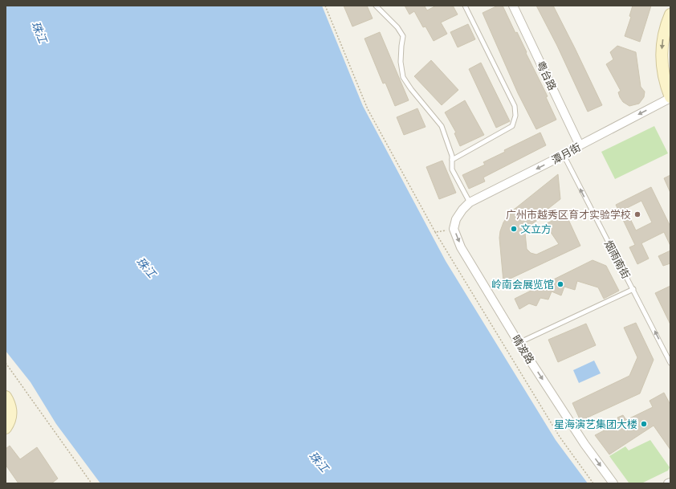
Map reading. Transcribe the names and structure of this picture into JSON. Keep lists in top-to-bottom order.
{
  "streets": {
    "street": ["粤台路", "潭月街", "晴波路"],
    "lane": ["烟雨南街"]
  },
  "crossings": [
    ["粤台路", "潭月街"],
    ["潭月街", "烟雨南街"],
    ["潭月街", "晴波路"]
  ],
  "one_way": ["潭月街", "烟雨南街", "晴波路"],
  "water": ["珠江"],
  "places": [
    "广州市越秀区育才实验学校",
    "文立方",
    "岭南会展览馆",
    "星海演艺集团大楼"
  ]
}
